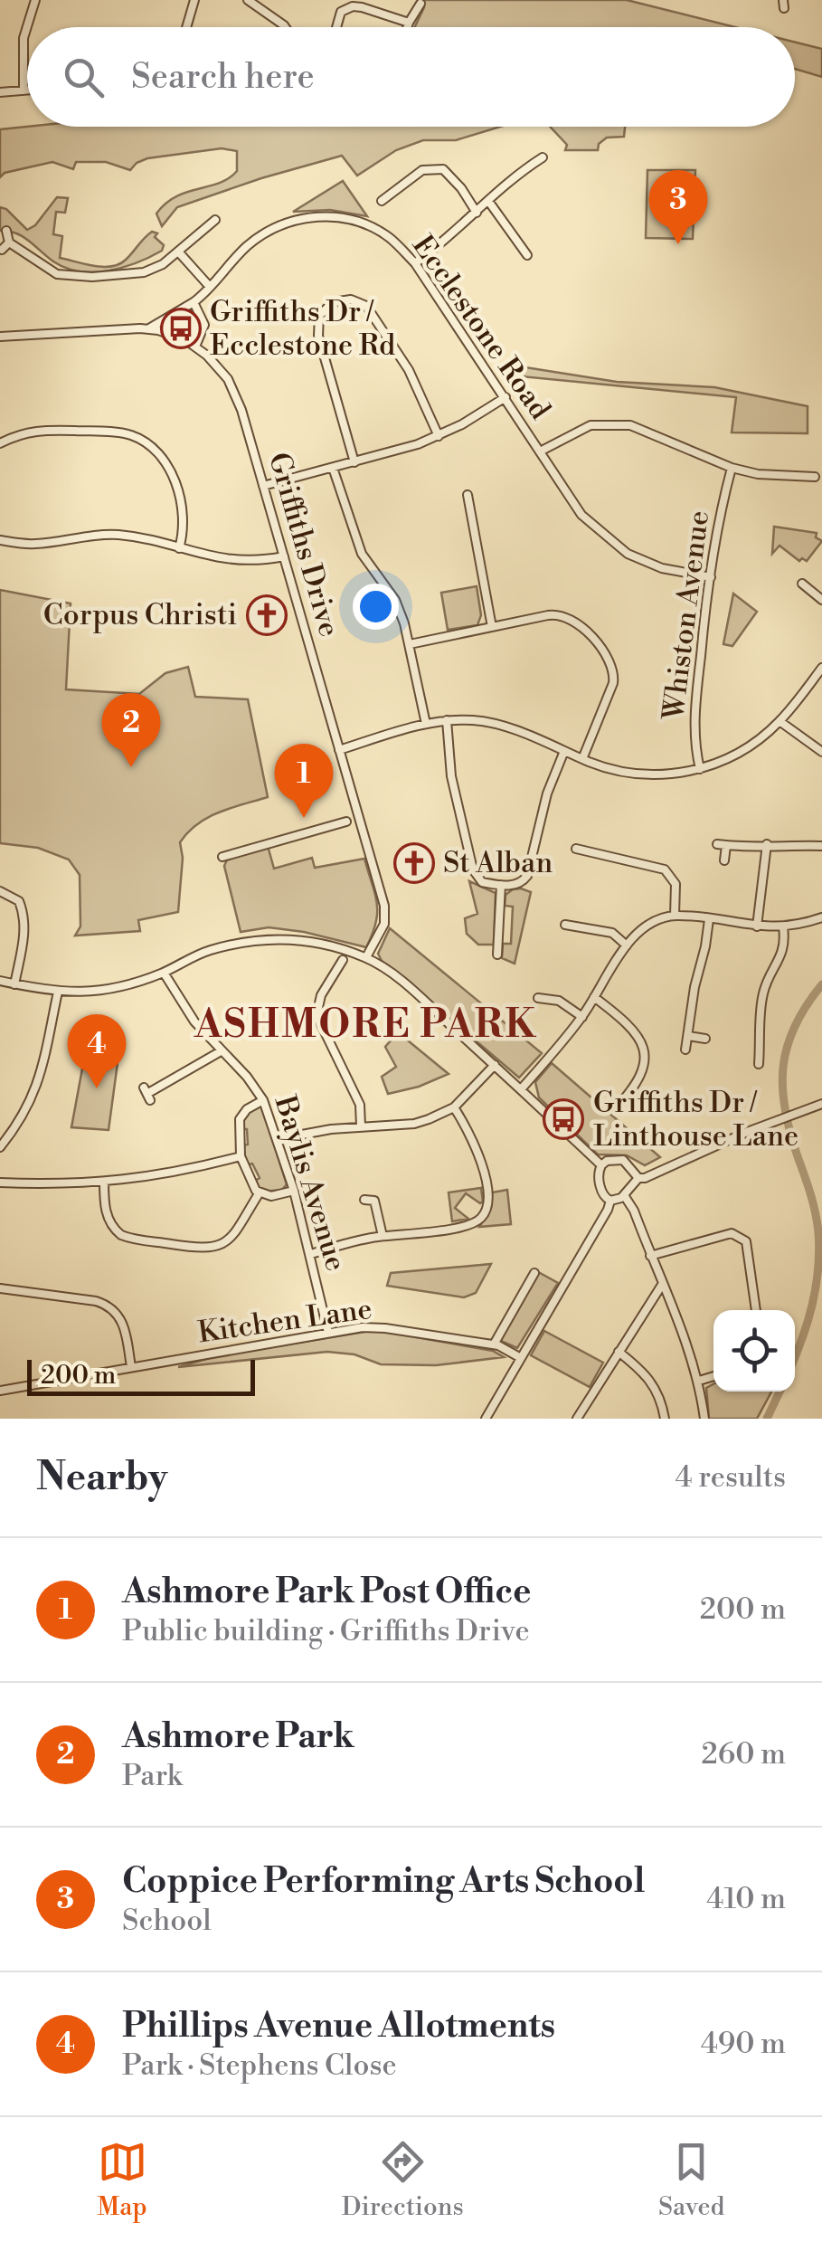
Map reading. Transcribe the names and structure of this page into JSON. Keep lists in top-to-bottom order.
{
  "streets": {
    "street": [
      "Ecclestone Road",
      "Griffiths Drive",
      "Whiston Avenue",
      "Baylis Avenue",
      "Kitchen Lane"
    ]
  },
  "crossings": [
    ["Ecclestone Road", "Griffiths Drive"],
    ["Ecclestone Road", "Whiston Avenue"],
    ["Baylis Avenue", "Kitchen Lane"]
  ],
  "districts": ["ASHMORE PARK"],
  "places": {
    "bus stop": ["Griffiths Dr / Ecclestone Rd", "Griffiths Dr / Linthouse Lane"],
    "church": ["Corpus Christi", "St Alban"]
  },
  "scale_bar": "200 m",
  "page": {
    "search": "Search here",
    "pins": [
      "3",
      "2",
      "1",
      "4"
    ],
    "scale": "200 m",
    "heading": ["Nearby", "4 results"],
    "list": [
      {
        "mark": "1",
        "name": "Ashmore Park Post Office",
        "note": "Public building · Griffiths Drive",
        "value": "200 m"
      },
      {
        "mark": "2",
        "name": "Ashmore Park",
        "note": "Park",
        "value": "260 m"
      },
      {
        "mark": "3",
        "name": "Coppice Performing Arts School",
        "note": "School",
        "value": "410 m"
      },
      {
        "mark": "4",
        "name": "Phillips Avenue Allotments",
        "note": "Park · Stephens Close",
        "value": "490 m"
      }
    ],
    "nav": ["Map", "Directions", "Saved"]
  }
}
